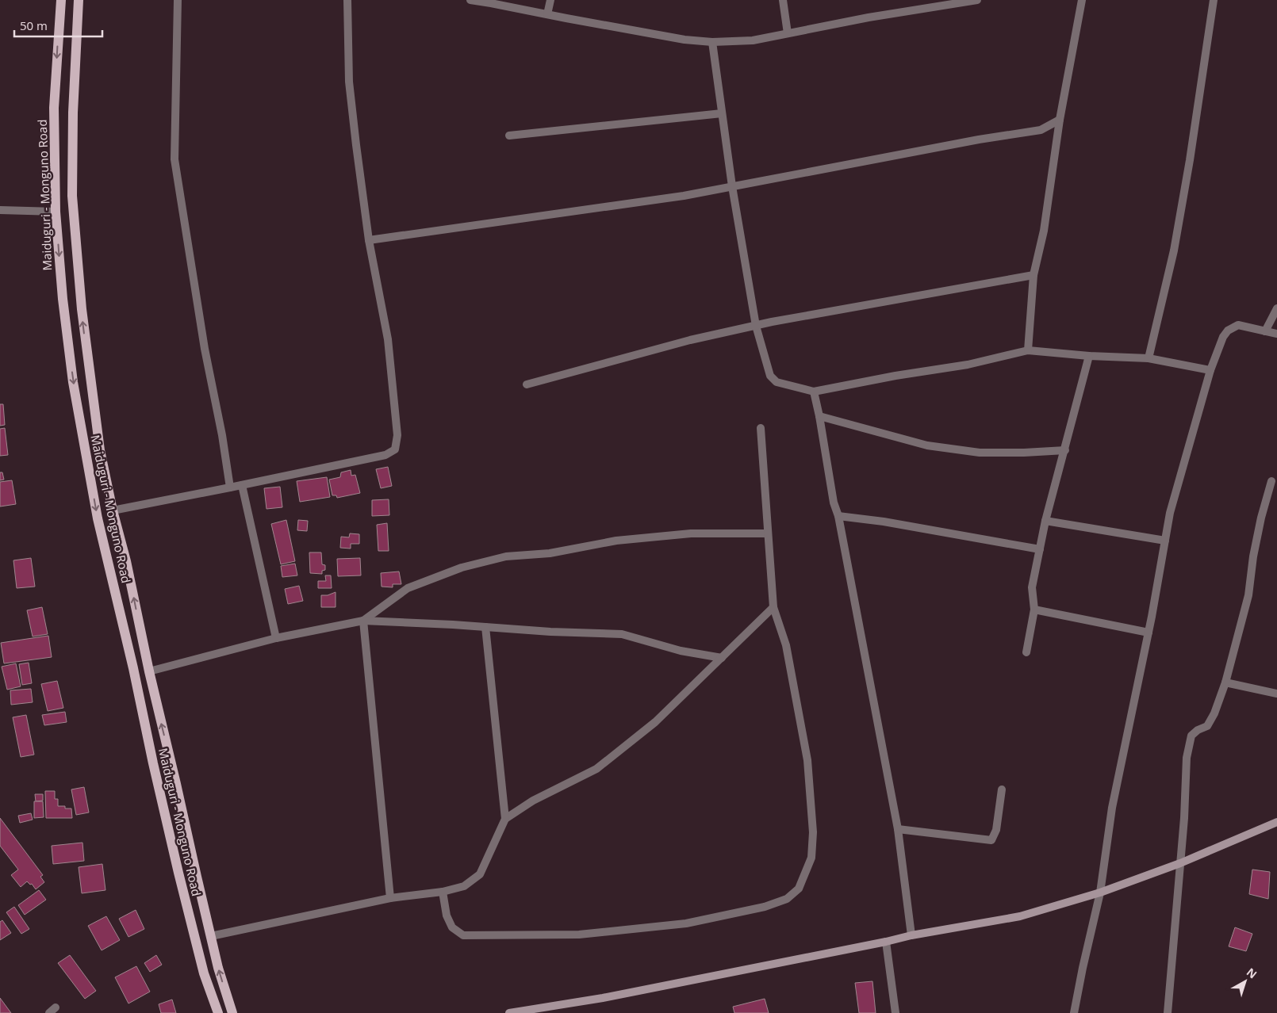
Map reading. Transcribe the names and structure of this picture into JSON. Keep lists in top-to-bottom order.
{
  "streets": {
    "main road": ["Maiduguri - Monguno Road"]
  },
  "scale_bar": "50 m",
  "north": "top right"
}
